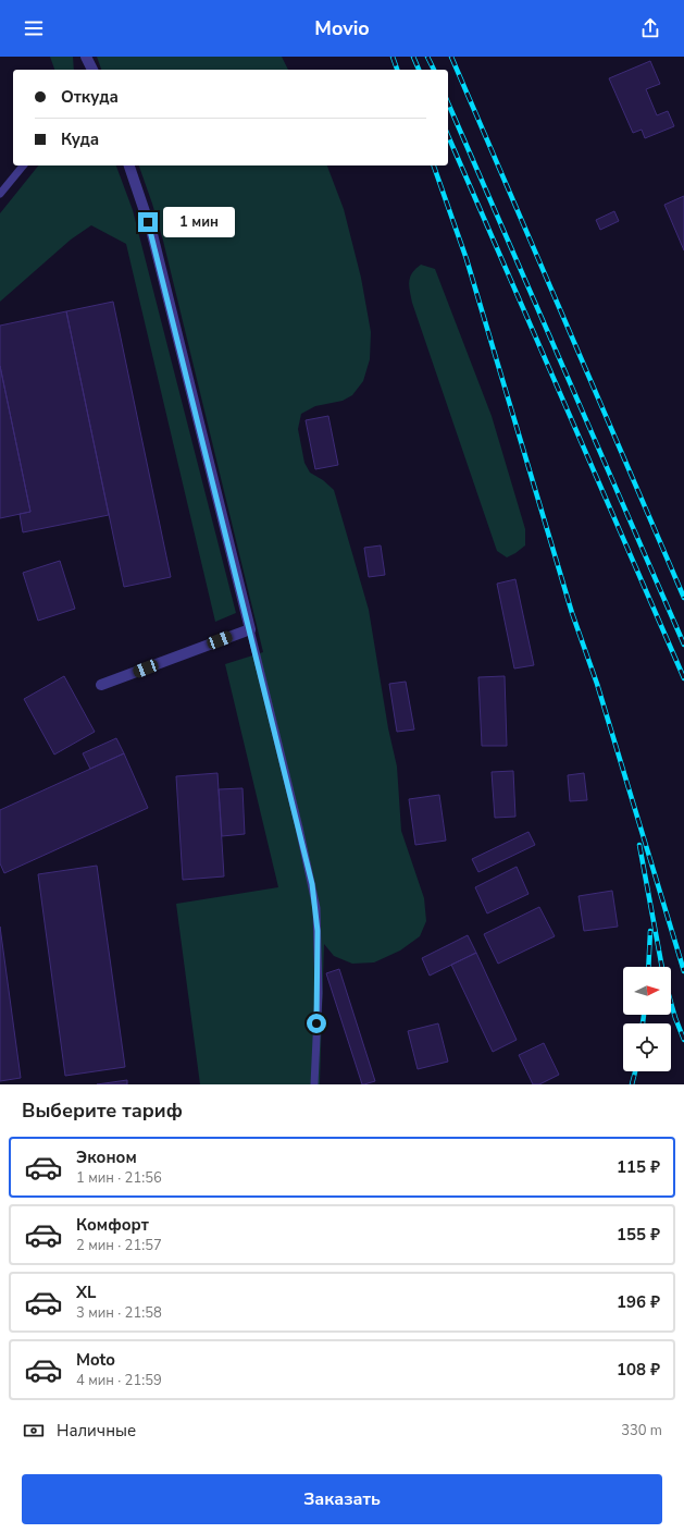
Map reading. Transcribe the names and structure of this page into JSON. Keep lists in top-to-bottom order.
{
  "north": "right",
  "page": {
    "header": "Movio",
    "banner": ["Откуда", "Куда"],
    "bubble": "1 мин",
    "heading": "Выберите тариф",
    "list": [
      {
        "name": "Эконом",
        "note": "1 мин · 21:56",
        "value": "115 ₽"
      },
      {
        "name": "Комфорт",
        "note": "2 мин · 21:57",
        "value": "155 ₽"
      },
      {
        "name": "XL",
        "note": "3 мин · 21:58",
        "value": "196 ₽"
      },
      {
        "name": "Moto",
        "note": "4 мин · 21:59",
        "value": "108 ₽"
      }
    ],
    "pay": ["Наличные", "330 m"],
    "buttons": "Заказать"
  }
}
